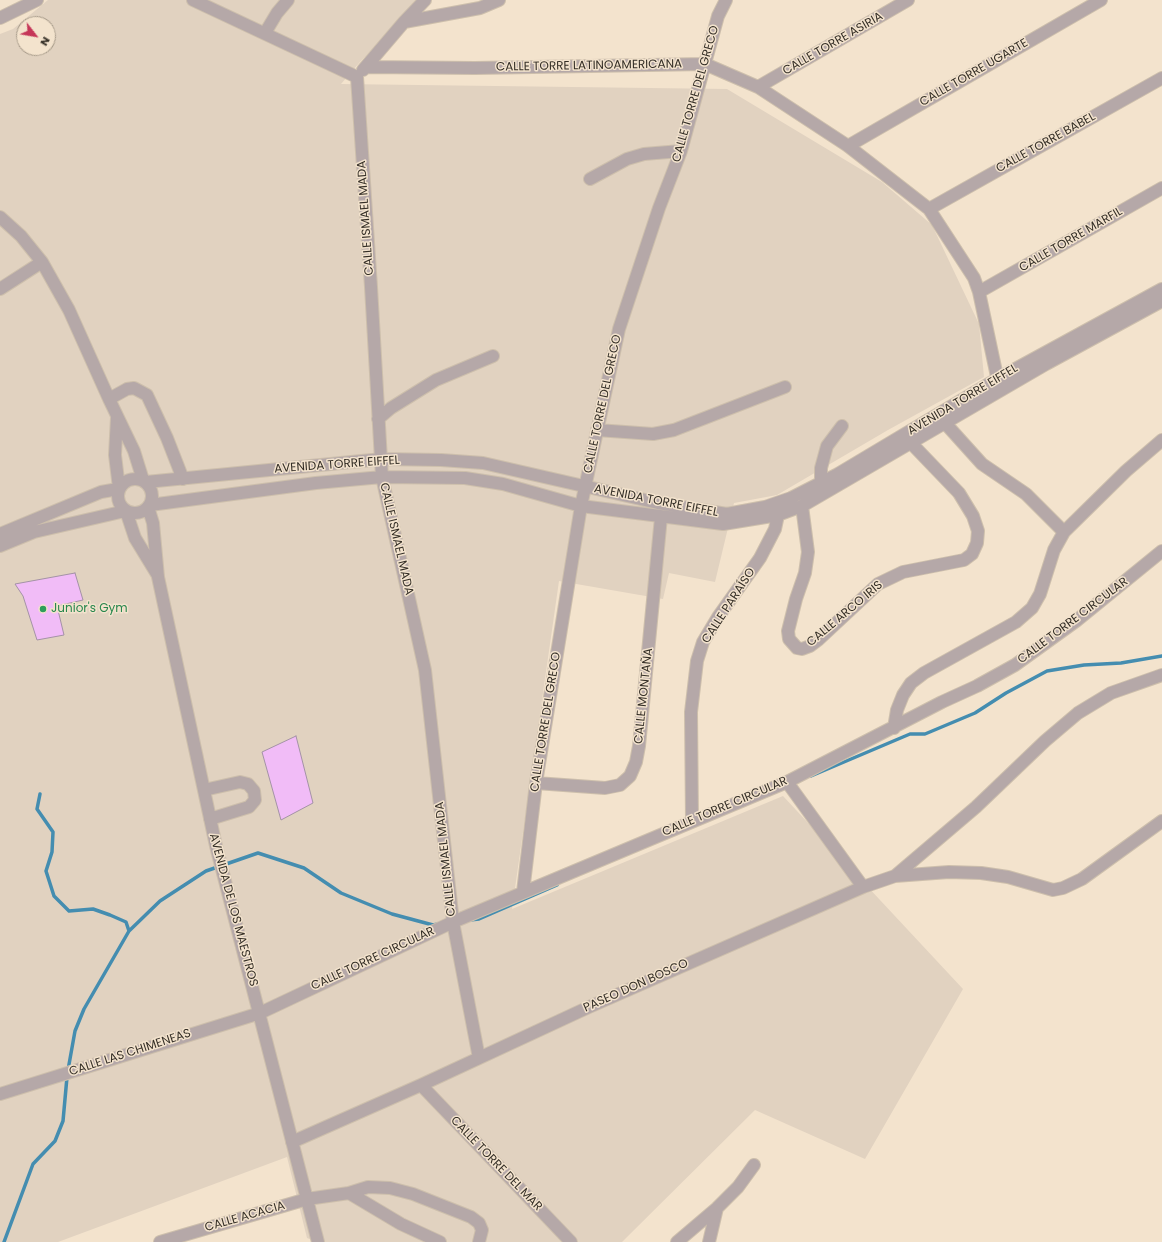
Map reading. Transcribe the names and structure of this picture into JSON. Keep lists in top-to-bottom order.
{
  "streets": {
    "street": [
      "CALLE TORRE ASIRIA",
      "CALLE TORRE LATINOAMERICANA",
      "CALLE TORRE UGARTE",
      "CALLE TORRE DEL GRECO",
      "CALLE TORRE BABEL",
      "CALLE ISMAEL MADA",
      "CALLE TORRE MARFIL",
      "AVENIDA TORRE EIFFEL",
      "CALLE PARAÍSO",
      "CALLE ARCO IRIS",
      "CALLE TORRE CIRCULAR",
      "CALLE MONTAÑA",
      "AVENIDA DE LOS MAESTROS",
      "PASEO DON BOSCO",
      "CALLE LAS CHIMENEAS",
      "CALLE TORRE DEL MAR",
      "CALLE ACACIA"
    ]
  },
  "crossings": [
    ["CALLE TORRE ASIRIA", "CALLE TORRE LATINOAMERICANA"],
    ["CALLE TORRE LATINOAMERICANA", "CALLE TORRE UGARTE"],
    ["CALLE TORRE LATINOAMERICANA", "CALLE TORRE DEL GRECO"],
    ["CALLE TORRE LATINOAMERICANA", "CALLE TORRE BABEL"],
    ["CALLE TORRE LATINOAMERICANA", "CALLE TORRE MARFIL"],
    ["CALLE TORRE LATINOAMERICANA", "AVENIDA TORRE EIFFEL"],
    ["CALLE TORRE DEL GRECO", "AVENIDA TORRE EIFFEL"],
    ["CALLE TORRE DEL GRECO", "CALLE TORRE CIRCULAR"],
    ["CALLE TORRE DEL GRECO", "CALLE MONTAÑA"],
    ["CALLE ISMAEL MADA", "AVENIDA TORRE EIFFEL"],
    ["CALLE ISMAEL MADA", "CALLE TORRE CIRCULAR"],
    ["CALLE ISMAEL MADA", "PASEO DON BOSCO"],
    ["AVENIDA TORRE EIFFEL", "CALLE PARAÍSO"],
    ["AVENIDA TORRE EIFFEL", "CALLE ARCO IRIS"],
    ["AVENIDA TORRE EIFFEL", "CALLE MONTAÑA"],
    ["AVENIDA TORRE EIFFEL", "AVENIDA DE LOS MAESTROS"],
    ["CALLE PARAÍSO", "CALLE TORRE CIRCULAR"],
    ["CALLE TORRE CIRCULAR", "AVENIDA DE LOS MAESTROS"],
    ["CALLE TORRE CIRCULAR", "CALLE LAS CHIMENEAS"],
    ["AVENIDA DE LOS MAESTROS", "PASEO DON BOSCO"],
    ["AVENIDA DE LOS MAESTROS", "CALLE LAS CHIMENEAS"],
    ["AVENIDA DE LOS MAESTROS", "CALLE ACACIA"],
    ["PASEO DON BOSCO", "CALLE TORRE DEL MAR"]
  ],
  "places": ["Junior's Gym"],
  "north": "bottom right"
}
